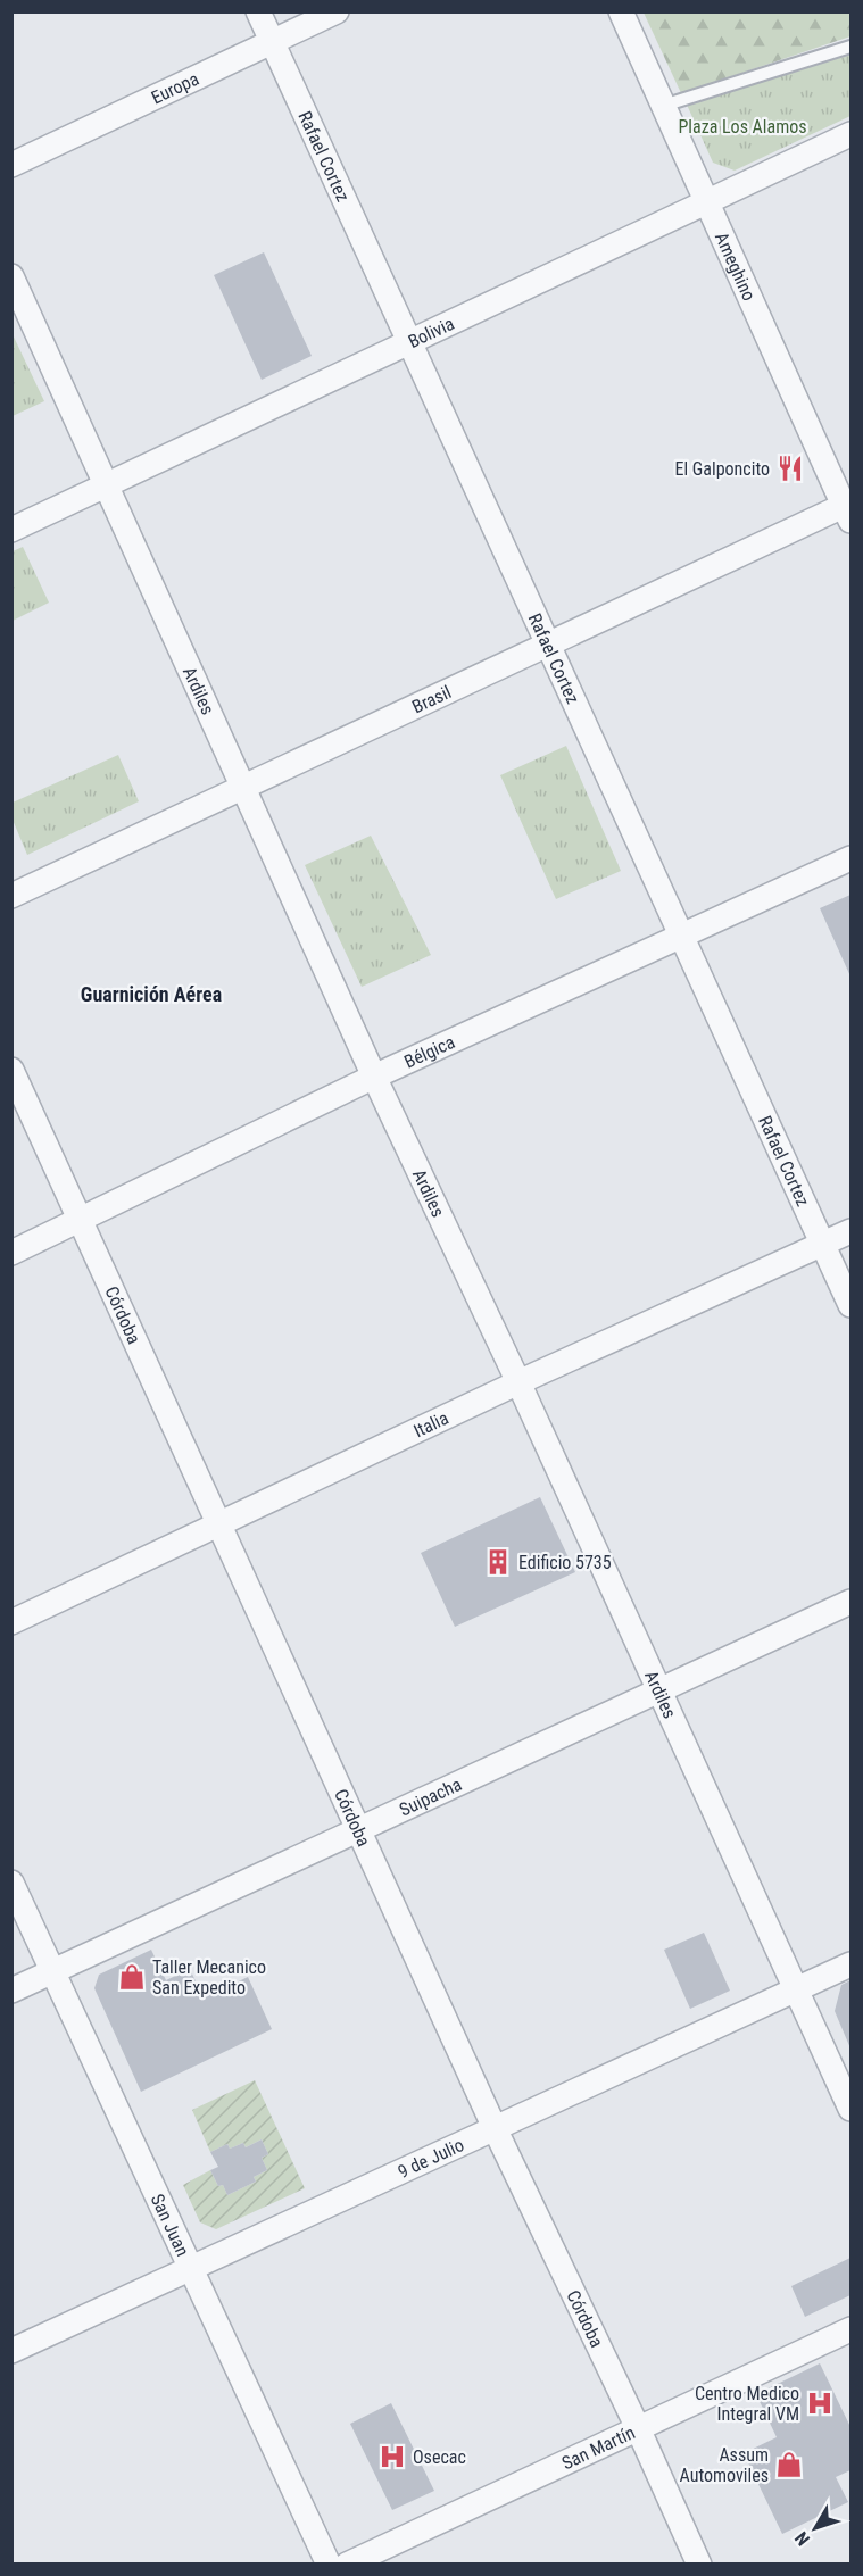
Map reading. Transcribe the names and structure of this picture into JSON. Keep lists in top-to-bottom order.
{
  "streets": {
    "street": [
      "Europa",
      "Rafael Cortez",
      "Ameghino",
      "Bolivia",
      "Ardiles",
      "Brasil",
      "Bélgica",
      "Córdoba",
      "Italia",
      "Suipacha",
      "9 de Julio",
      "San Juan",
      "San Martín"
    ]
  },
  "crossings": [
    ["Europa", "Rafael Cortez"],
    ["Rafael Cortez", "Bolivia"],
    ["Rafael Cortez", "Brasil"],
    ["Rafael Cortez", "Bélgica"],
    ["Rafael Cortez", "Italia"],
    ["Ameghino", "Bolivia"],
    ["Ameghino", "Brasil"],
    ["Bolivia", "Ardiles"],
    ["Ardiles", "Brasil"],
    ["Ardiles", "Bélgica"],
    ["Ardiles", "Italia"],
    ["Ardiles", "Suipacha"],
    ["Ardiles", "9 de Julio"],
    ["Bélgica", "Córdoba"],
    ["Córdoba", "Italia"],
    ["Córdoba", "Suipacha"],
    ["Córdoba", "9 de Julio"],
    ["Córdoba", "San Martín"],
    ["Suipacha", "San Juan"],
    ["9 de Julio", "San Juan"]
  ],
  "districts": ["Guarnición Aérea"],
  "parks": ["Plaza Los Alamos"],
  "places": {
    "restaurant": ["El Galponcito"],
    "building": ["Edificio 5735"],
    "shop": ["Taller Mecanico San Expedito", "Assum Automoviles"],
    "hospital": ["Centro Medico Integral VM", "Osecac"]
  },
  "north": "bottom left"
}
